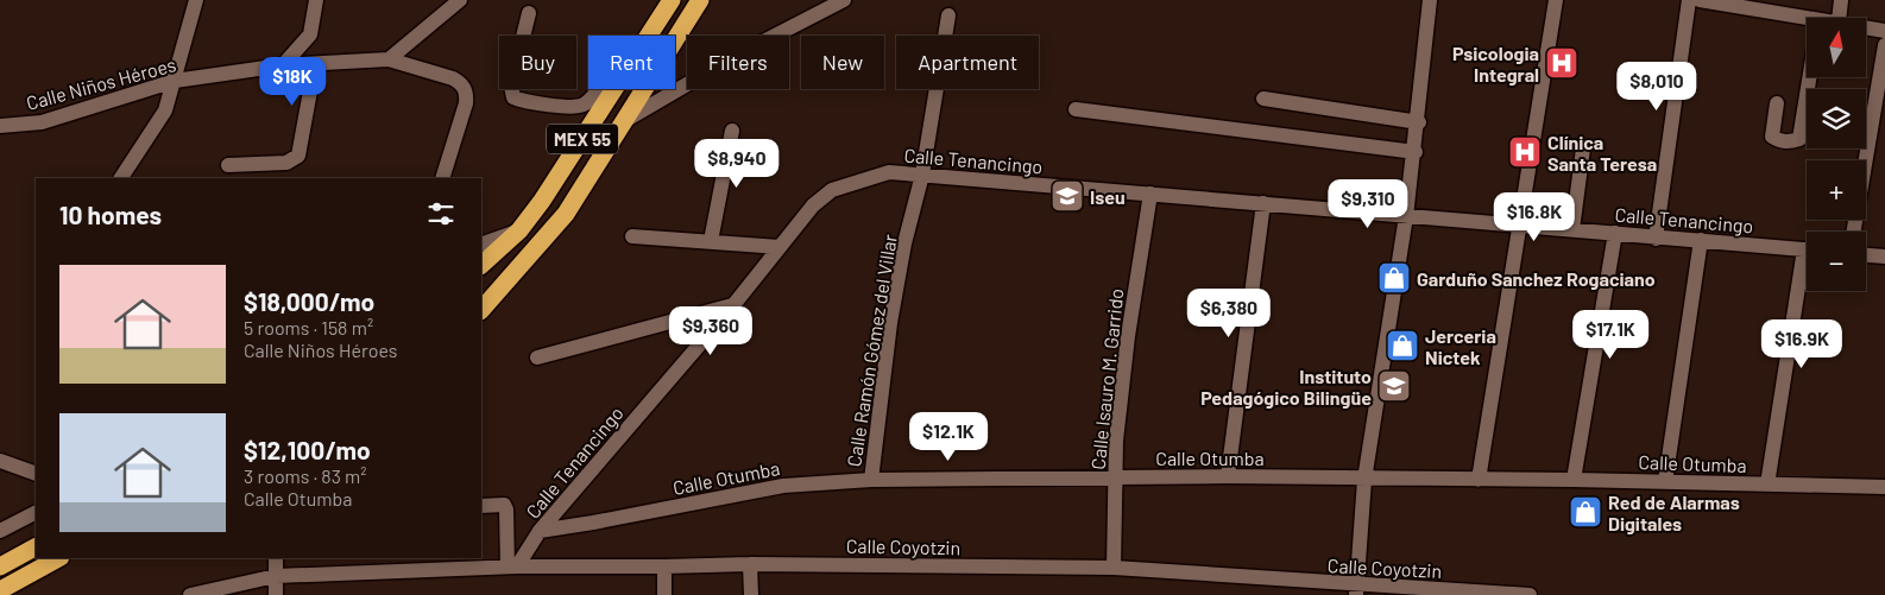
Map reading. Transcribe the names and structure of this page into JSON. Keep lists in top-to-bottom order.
{
  "streets": {
    "highway": ["MEX 55"],
    "street": [
      "Calle Niños Héroes",
      "Calle Tenancingo",
      "Calle Ramón Gómez del Villar",
      "Calle Isauro M. Garrido",
      "Calle Otumba",
      "Calle Coyotzin"
    ]
  },
  "crossings": [
    ["Calle Tenancingo", "Calle Ramón Gómez del Villar"],
    ["Calle Tenancingo", "Calle Isauro M. Garrido"],
    ["Calle Tenancingo", "Calle Otumba"],
    ["Calle Tenancingo", "Calle Coyotzin"],
    ["Calle Ramón Gómez del Villar", "Calle Otumba"],
    ["Calle Isauro M. Garrido", "Calle Otumba"],
    ["Calle Isauro M. Garrido", "Calle Coyotzin"]
  ],
  "places": {
    "hospital": ["Psicologia Integral", "Clínica Santa Teresa"],
    "school or university": ["Iseu", "Instituto Pedagógico Bilingüe"],
    "shop": ["Garduño Sanchez Rogaciano", "Jerceria Nictek", "Red de Alarmas Digitales"]
  },
  "north": "top",
  "page": {
    "map_buttons": ["+", "−"],
    "chip": [
      "Buy",
      "Rent",
      "Filters",
      "New",
      "Apartment"
    ],
    "price": [
      "$18K",
      "$8,010",
      "$8,940",
      "$9,310",
      "$16.8K",
      "$6,380",
      "$9,360",
      "$17.1K",
      "$16.9K",
      "$12.1K"
    ],
    "heading": "10 homes",
    "list": [
      {
        "name": "$18,000/mo",
        "note": "5 rooms · 158 m² · Calle Niños Héroes"
      },
      {
        "name": "$12,100/mo",
        "note": "3 rooms · 83 m² · Calle Otumba"
      }
    ]
  }
}
